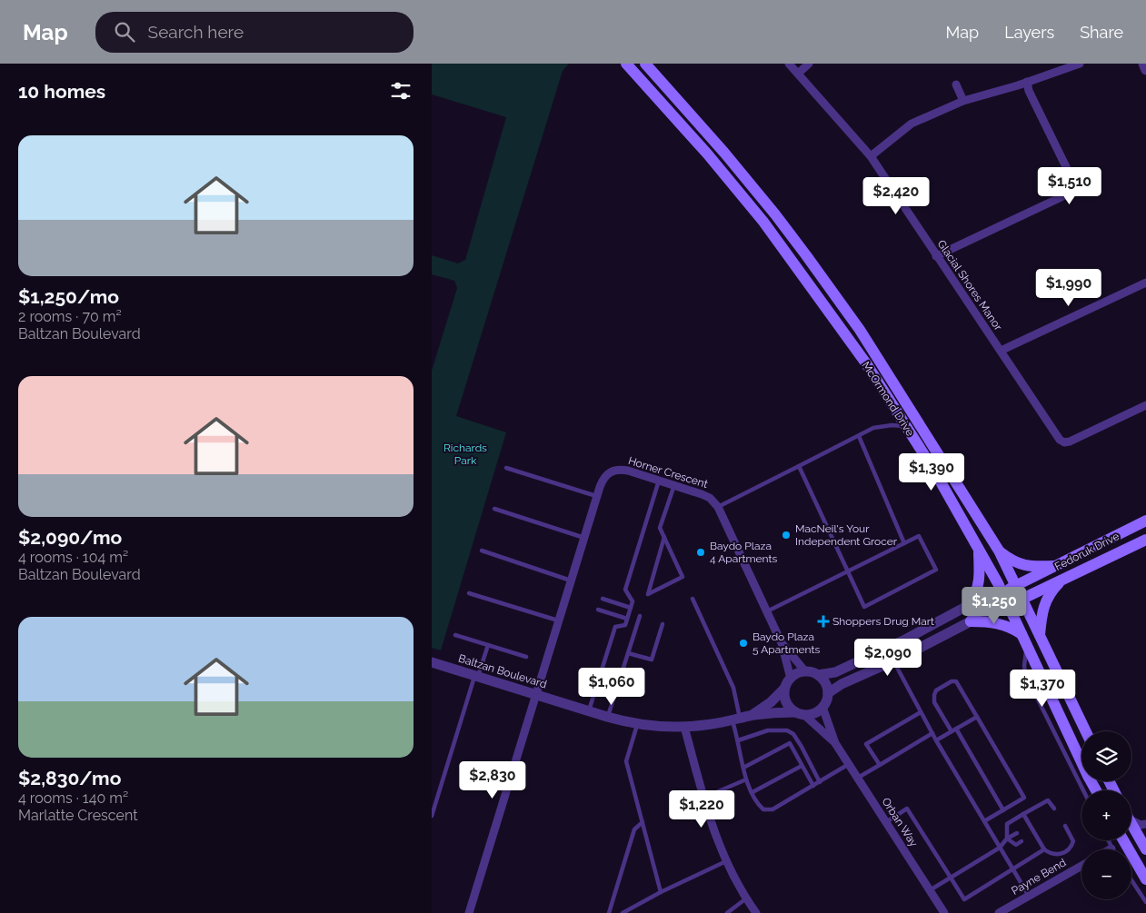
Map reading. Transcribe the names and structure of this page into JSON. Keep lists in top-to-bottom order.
{
  "streets": {
    "main road": ["McOrmond Drive", "Fedoruk Drive"],
    "street": [
      "Glacial Shores Manor",
      "Horner Crescent",
      "Baltzan Boulevard",
      "Orban Way",
      "Payne Bend"
    ]
  },
  "crossings": [
    ["McOrmond Drive", "Fedoruk Drive"],
    ["Horner Crescent", "Baltzan Boulevard"],
    ["Horner Crescent", "Orban Way"],
    ["Baltzan Boulevard", "Orban Way"]
  ],
  "parks": ["Richards Park"],
  "places": {
    "other": ["MacNeil's Your Independent Grocer", "Baydo Plaza 4 Apartments", "Baydo Plaza 5 Apartments"],
    "health": ["Shoppers Drug Mart"]
  },
  "page": {
    "header": "Map",
    "search": "Search here",
    "nav": ["Map", "Layers", "Share"],
    "heading": "10 homes",
    "list": [
      {
        "name": "$1,250/mo",
        "note": "2 rooms · 70 m² · Baltzan Boulevard"
      },
      {
        "name": "$2,090/mo",
        "note": "4 rooms · 104 m² · Baltzan Boulevard"
      },
      {
        "name": "$2,830/mo",
        "note": "4 rooms · 140 m² · Marlatte Crescent"
      }
    ],
    "price": [
      "$1,510",
      "$2,420",
      "$1,990",
      "$1,390",
      "$1,250",
      "$2,090",
      "$1,060",
      "$1,370",
      "$2,830",
      "$1,220"
    ],
    "map_buttons": ["+", "−"]
  }
}
